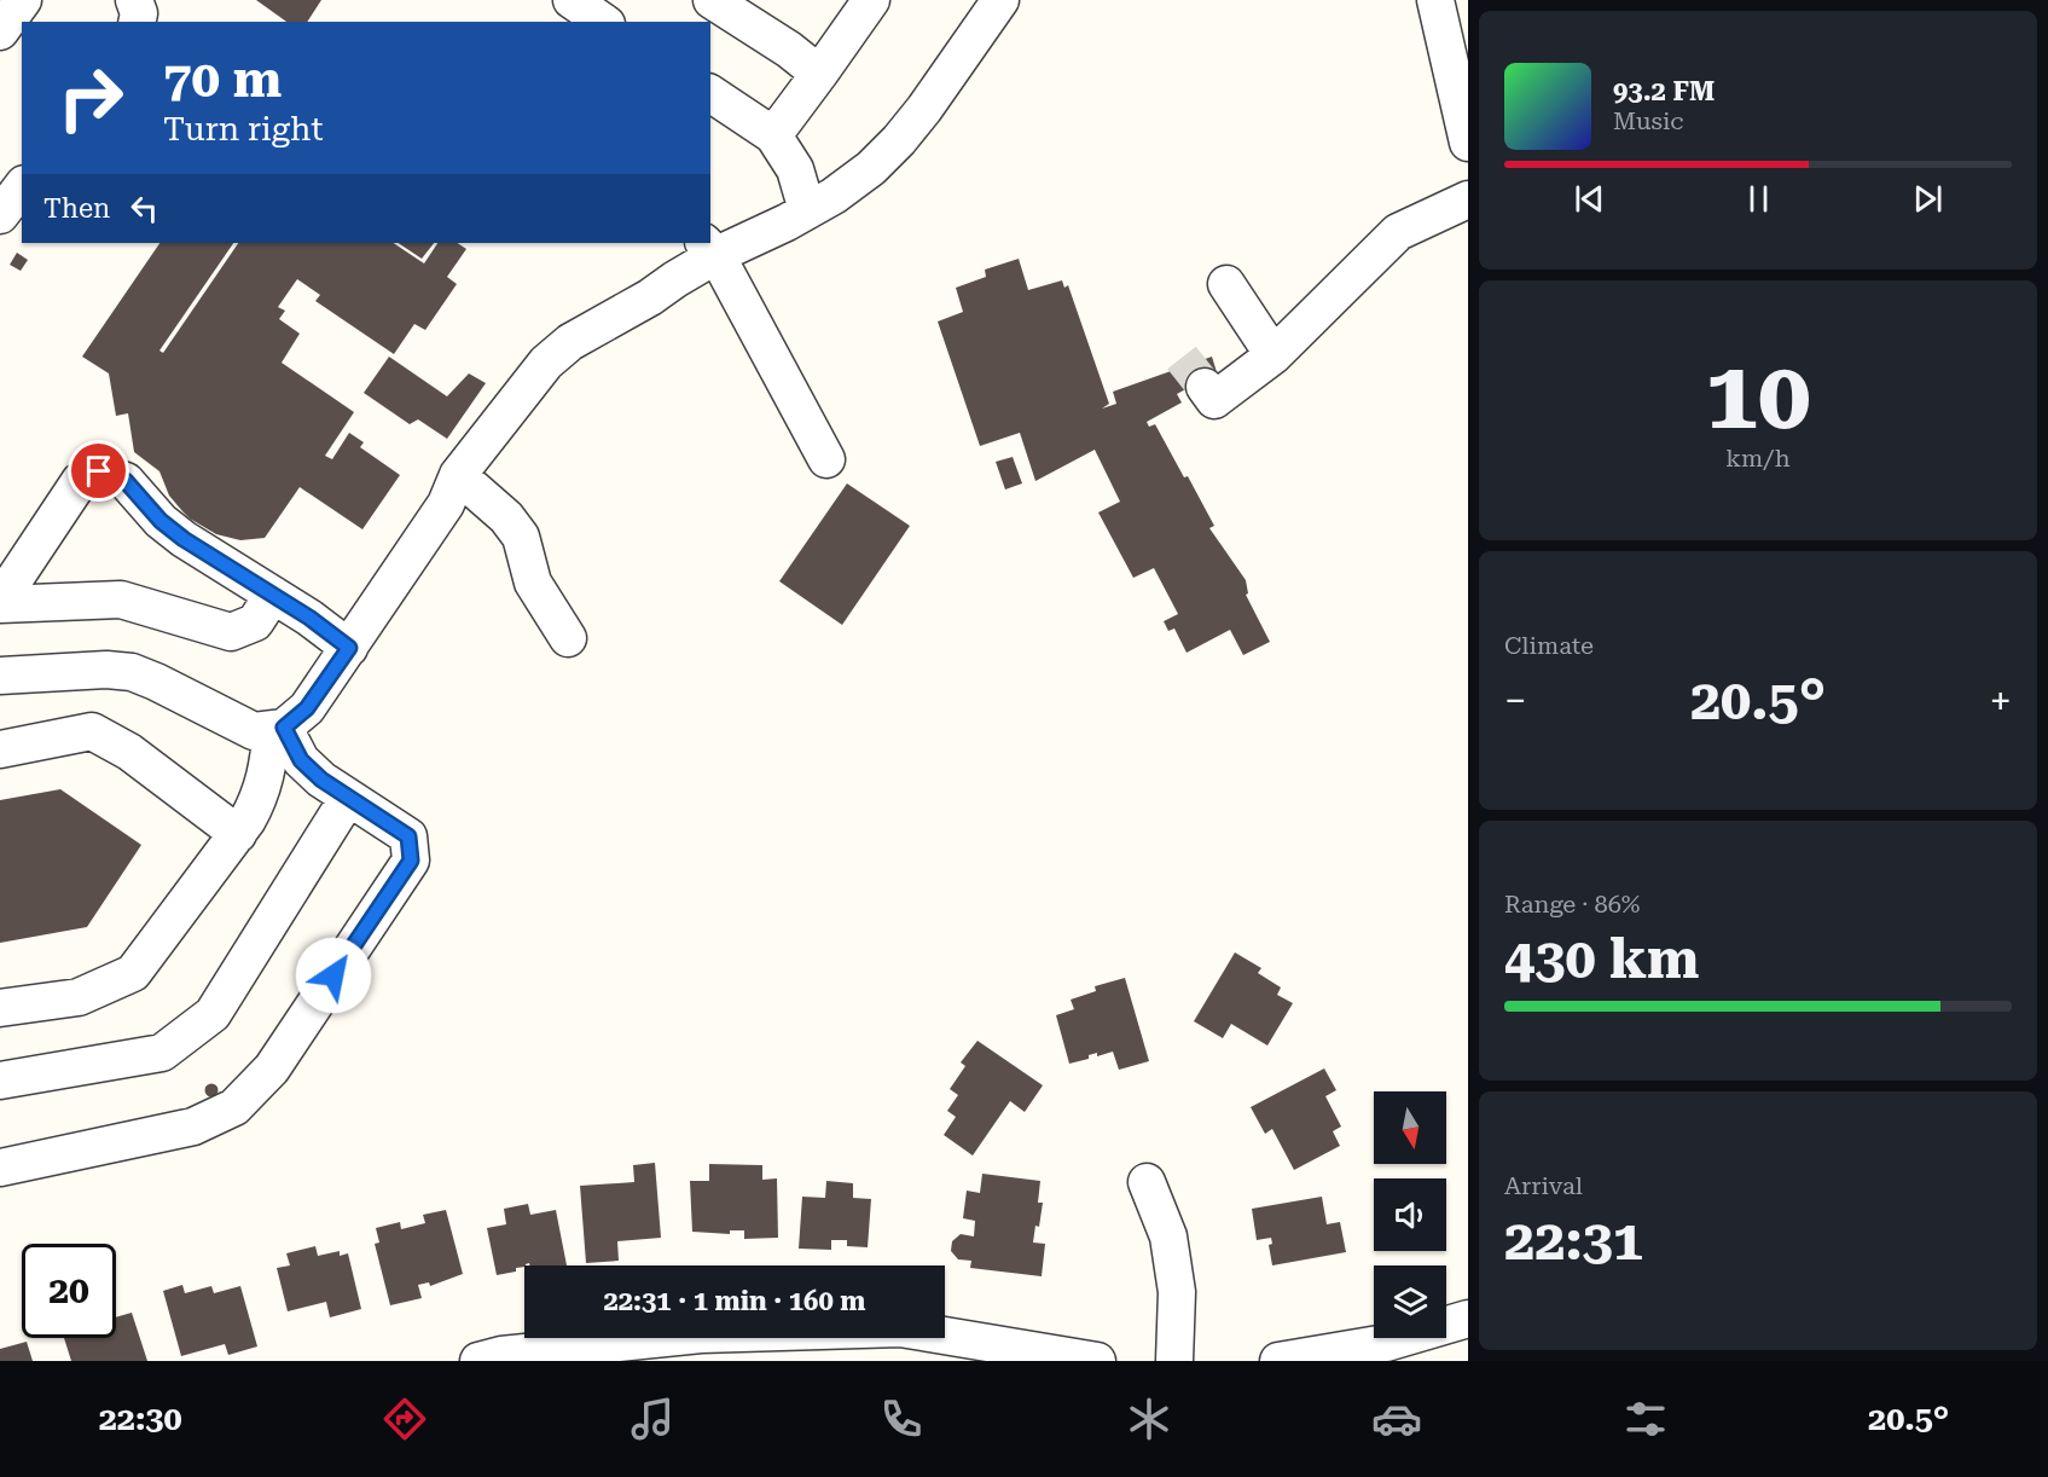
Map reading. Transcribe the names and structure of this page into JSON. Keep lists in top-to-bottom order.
{
  "north": "bottom",
  "page": {
    "turn": ["70 m", "Turn right"],
    "song": ["93.2 FM", "Music"],
    "then": "Then",
    "tile": [
      ["10", "km/h"],
      "Climate",
      ["Range · 86%", "430 km"],
      ["Arrival", "22:31"]
    ],
    "heat": ["−", "20.5°", "+"],
    "limit": "20",
    "trip": "22:31 · 1 min · 160 m",
    "tabs": ["22:30", "20.5°"]
  }
}
